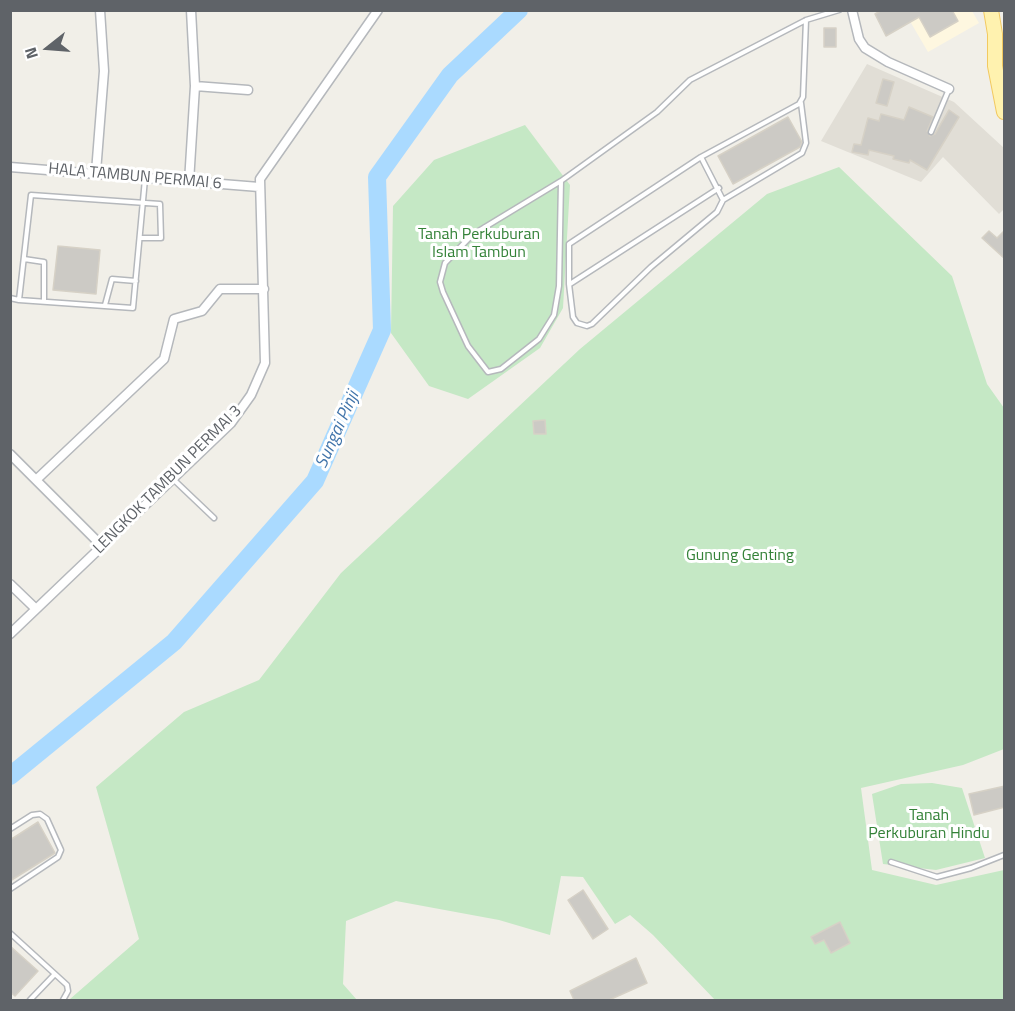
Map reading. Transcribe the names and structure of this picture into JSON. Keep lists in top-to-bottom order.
{
  "streets": {
    "street": ["HALA TAMBUN PERMAI 6", "LENGKOK TAMBUN PERMAI 3"]
  },
  "crossings": [
    ["HALA TAMBUN PERMAI 6", "LENGKOK TAMBUN PERMAI 3"]
  ],
  "water": ["Sungai Pinji"],
  "parks": ["Tanah Perkuburan Islam Tambun", "Gunung Genting", "Tanah Perkuburan Hindu"],
  "north": "left"
}
